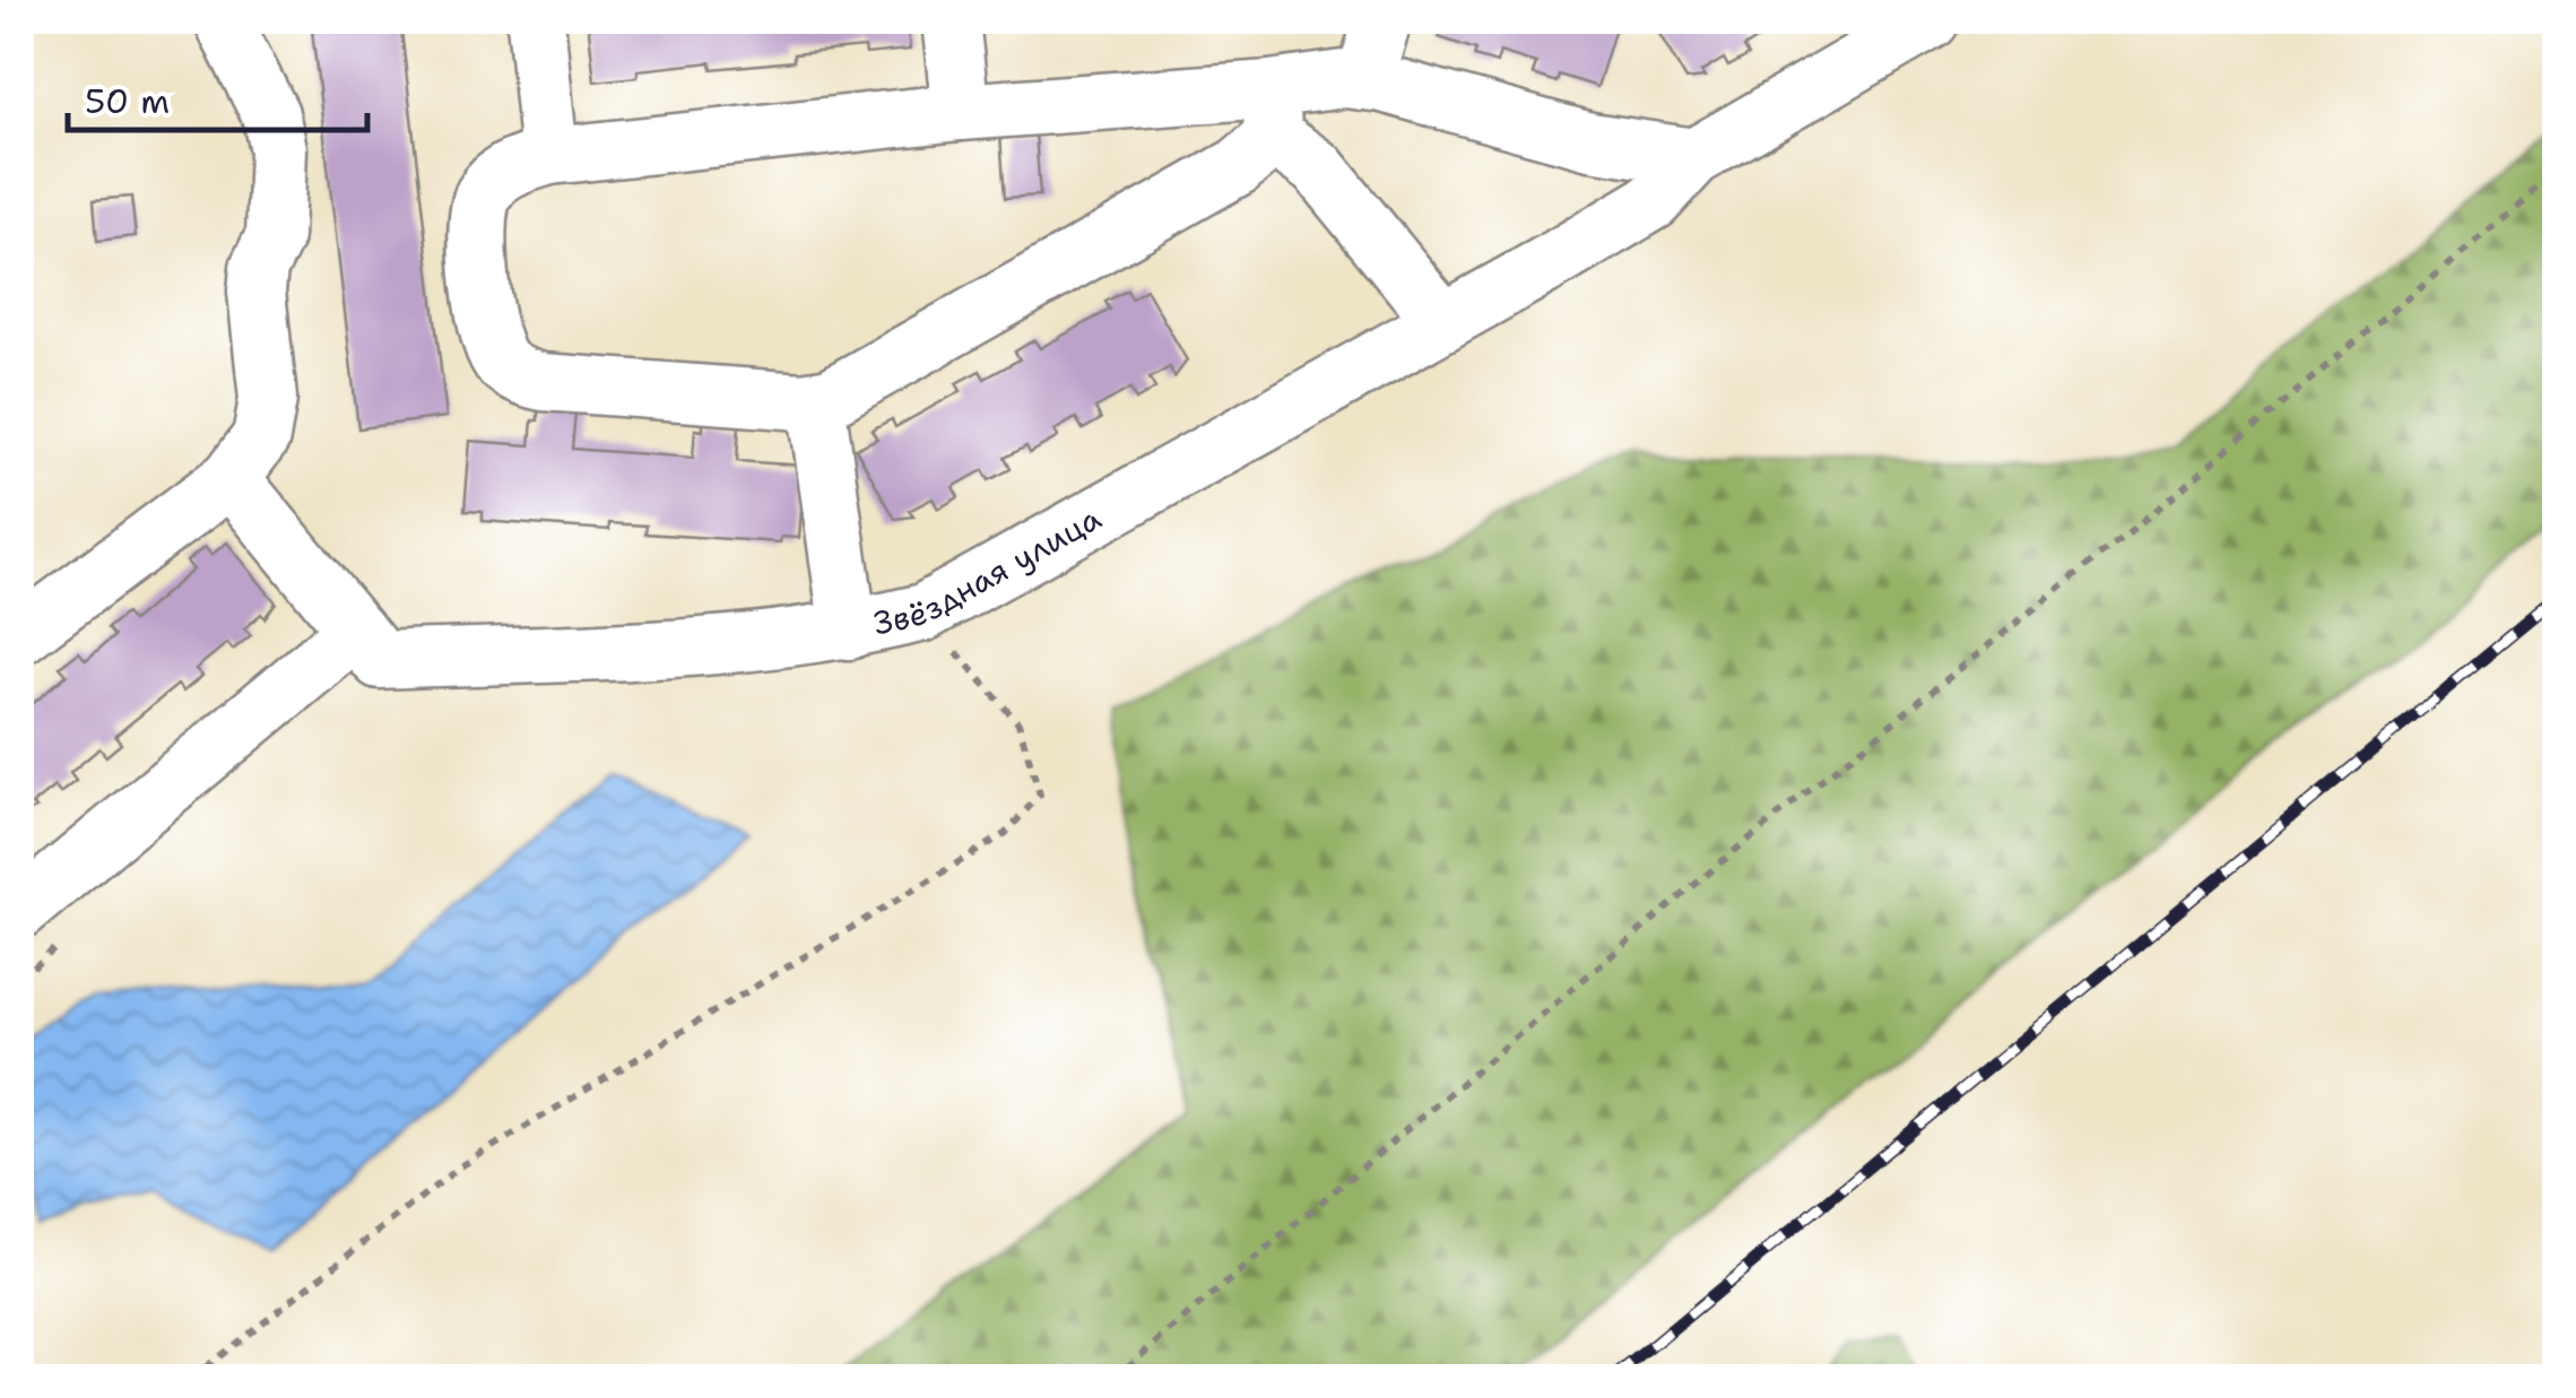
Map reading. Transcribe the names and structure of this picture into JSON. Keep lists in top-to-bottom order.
{
  "streets": {
    "street": ["Звёздная улица"]
  },
  "scale_bar": "50 m"
}
